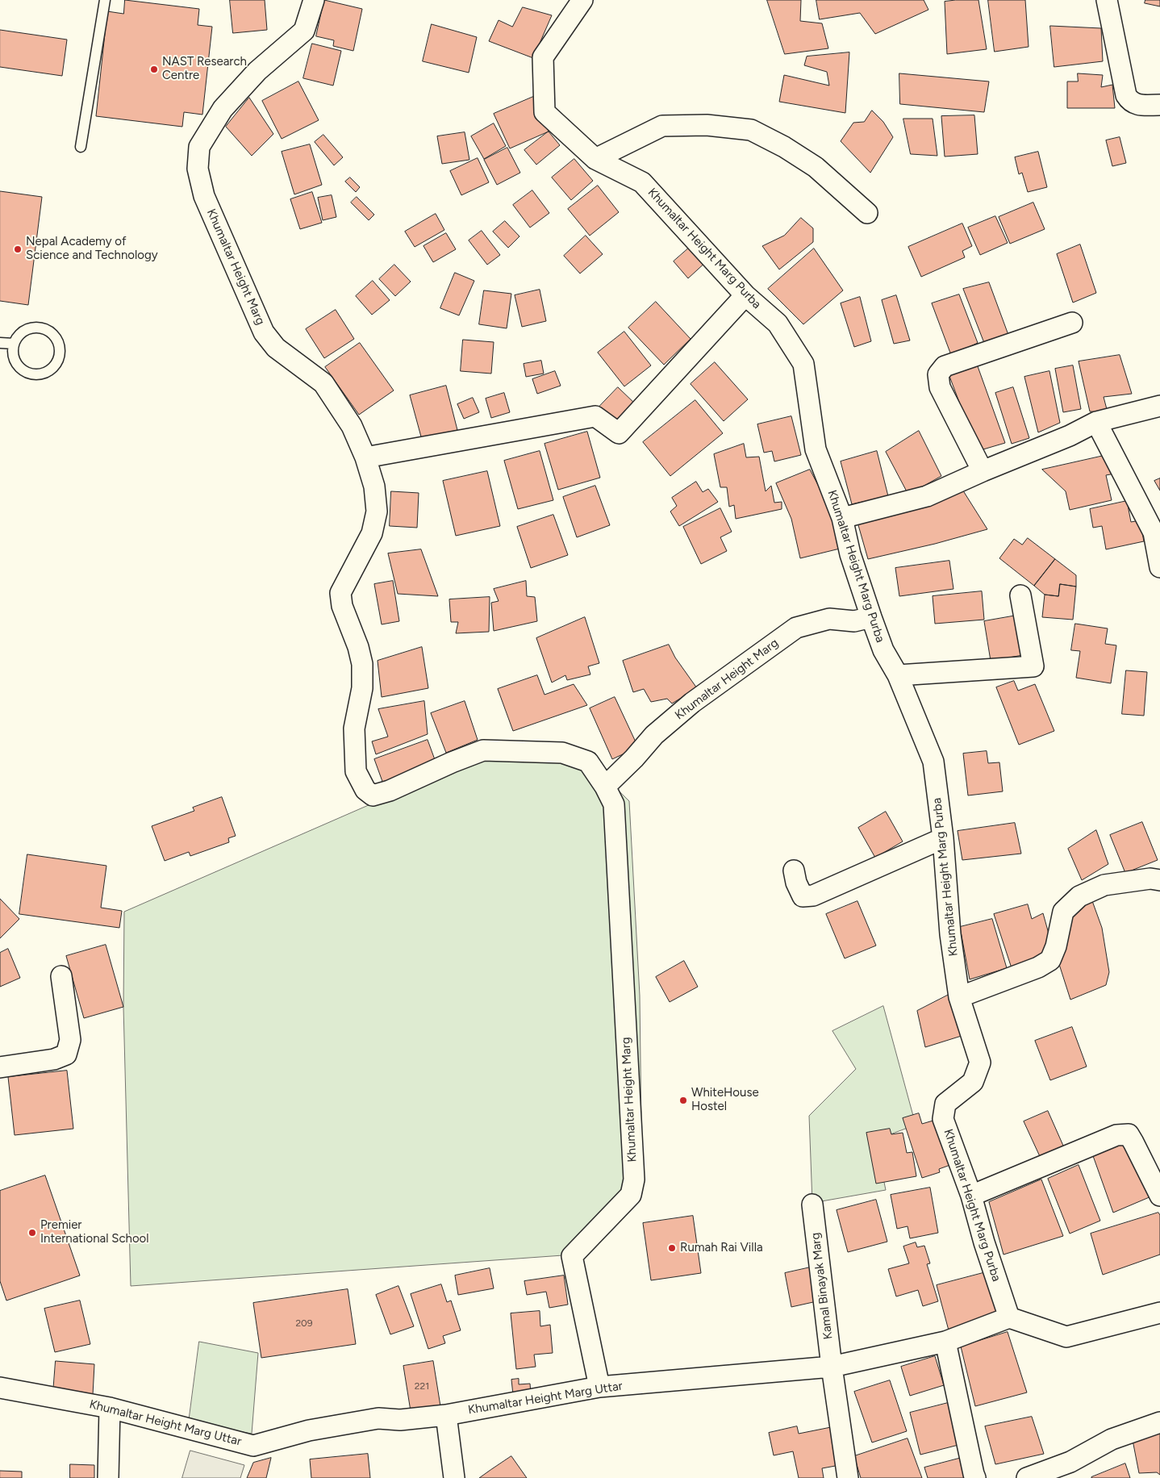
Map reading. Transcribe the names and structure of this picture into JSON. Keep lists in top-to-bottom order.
{
  "streets": {
    "street": [
      "Khumaltar Height Marg Purba",
      "Khumaltar Height Marg",
      "Kamal Binayak Marg",
      "Khumaltar Height Marg Uttar"
    ]
  },
  "crossings": [
    ["Khumaltar Height Marg Purba", "Khumaltar Height Marg"],
    ["Khumaltar Height Marg Purba", "Khumaltar Height Marg Uttar"],
    ["Khumaltar Height Marg", "Khumaltar Height Marg Uttar"],
    ["Kamal Binayak Marg", "Khumaltar Height Marg Uttar"]
  ],
  "places": [
    "NAST Research Centre",
    "Nepal Academy of Science and Technology",
    "WhiteHouse Hostel",
    "Premier International School",
    "Rumah Rai Villa"
  ],
  "house_numbers": ["209", "221"]
}
